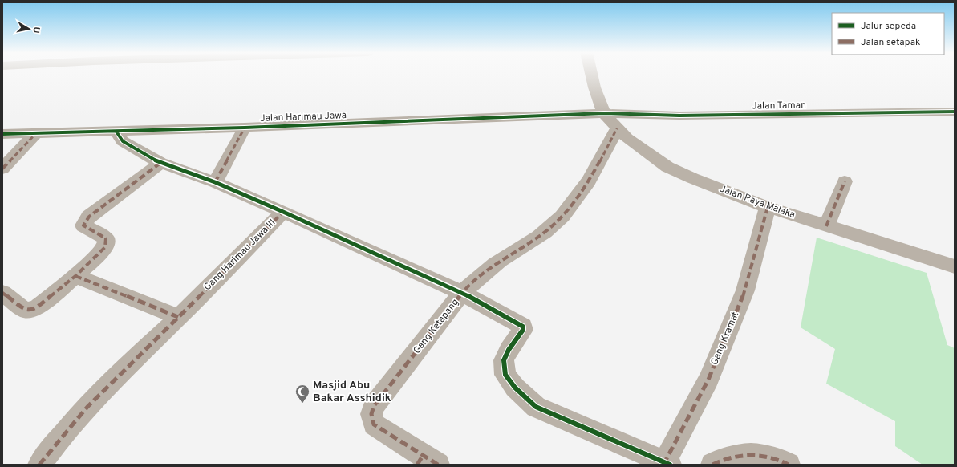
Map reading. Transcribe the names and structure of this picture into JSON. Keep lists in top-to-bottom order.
{
  "streets": {
    "street": [
      "Jalan Taman",
      "Jalan Harimau Jawa",
      "Jalan Raya Malaka",
      "Gang Harimau Jawa III",
      "Gang Ketapang",
      "Gang Kramat"
    ]
  },
  "crossings": [
    ["Jalan Taman", "Jalan Harimau Jawa"],
    ["Jalan Taman", "Jalan Raya Malaka"],
    ["Jalan Harimau Jawa", "Jalan Raya Malaka"],
    ["Jalan Harimau Jawa", "Gang Harimau Jawa III"],
    ["Jalan Raya Malaka", "Gang Ketapang"],
    ["Jalan Raya Malaka", "Gang Kramat"]
  ],
  "places": {
    "mosque": ["Masjid Abu Bakar Asshidik"]
  },
  "legend": ["Jalur sepeda", "Jalan setapak"],
  "north": "right"
}
